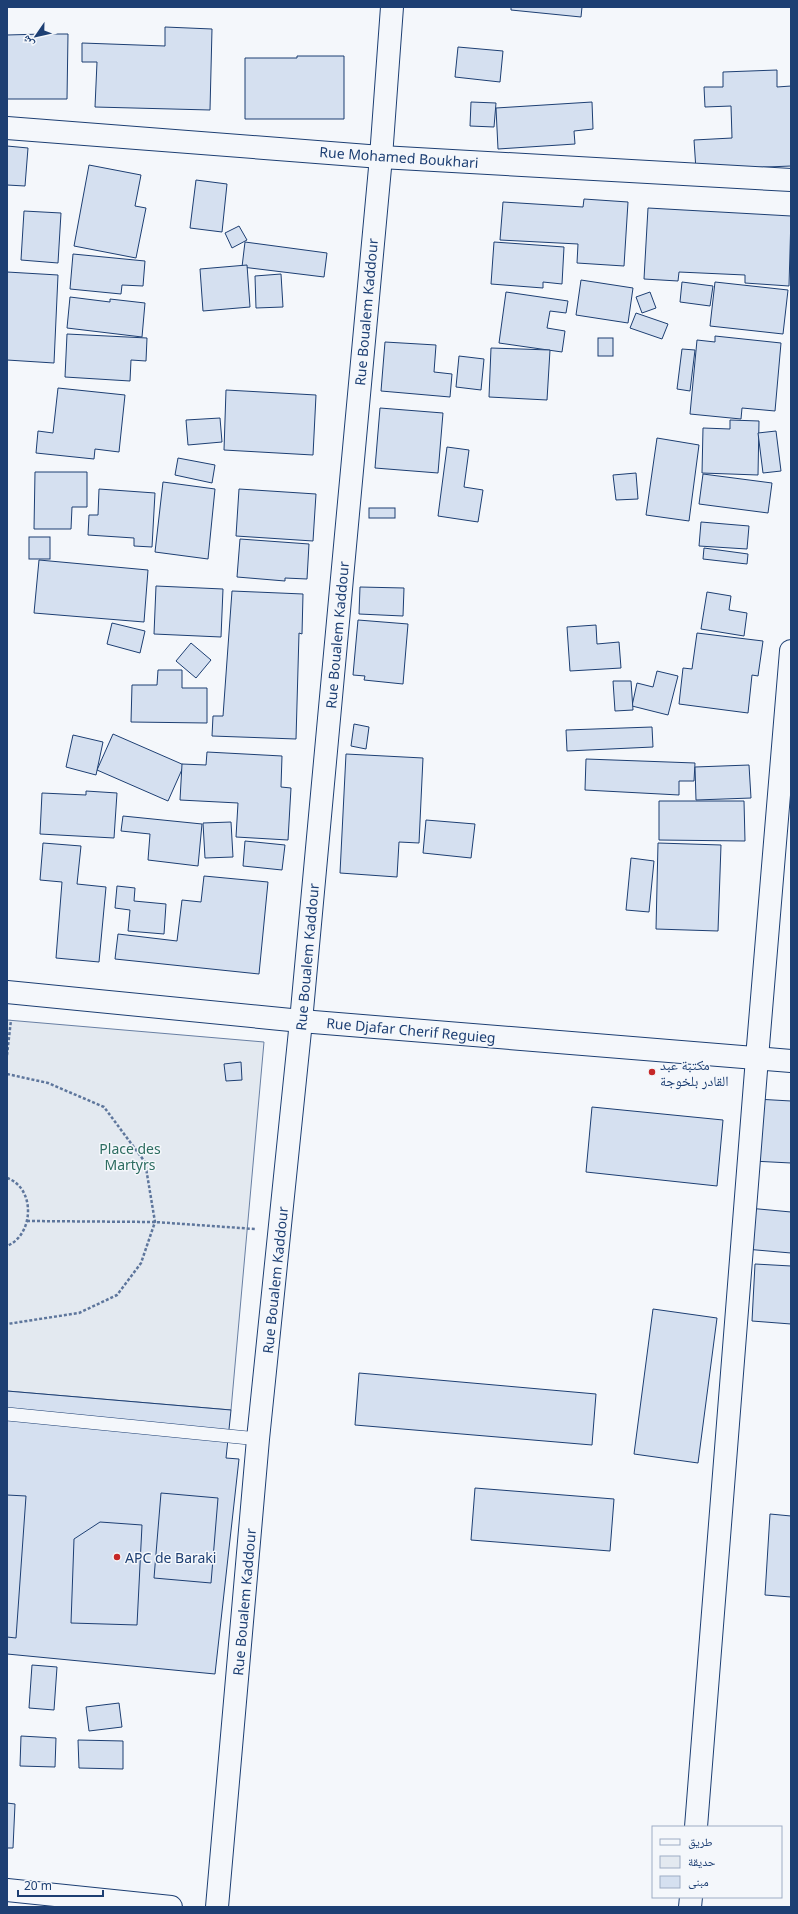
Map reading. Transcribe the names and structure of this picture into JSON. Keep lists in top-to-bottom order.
{
  "streets": {
    "street": ["Rue Mohamed Boukhari", "Rue Boualem Kaddour", "Rue Djafar Cherif Reguieg"]
  },
  "crossings": [
    ["Rue Mohamed Boukhari", "Rue Boualem Kaddour"],
    ["Rue Boualem Kaddour", "Rue Djafar Cherif Reguieg"]
  ],
  "parks": ["Place des Martyrs"],
  "places": ["مكتبة عبد القادر بلخوجة", "APC de Baraki"],
  "legend": ["طريق", "حديقة", "مبنى"],
  "scale_bar": "20 m",
  "north": "bottom left"
}
